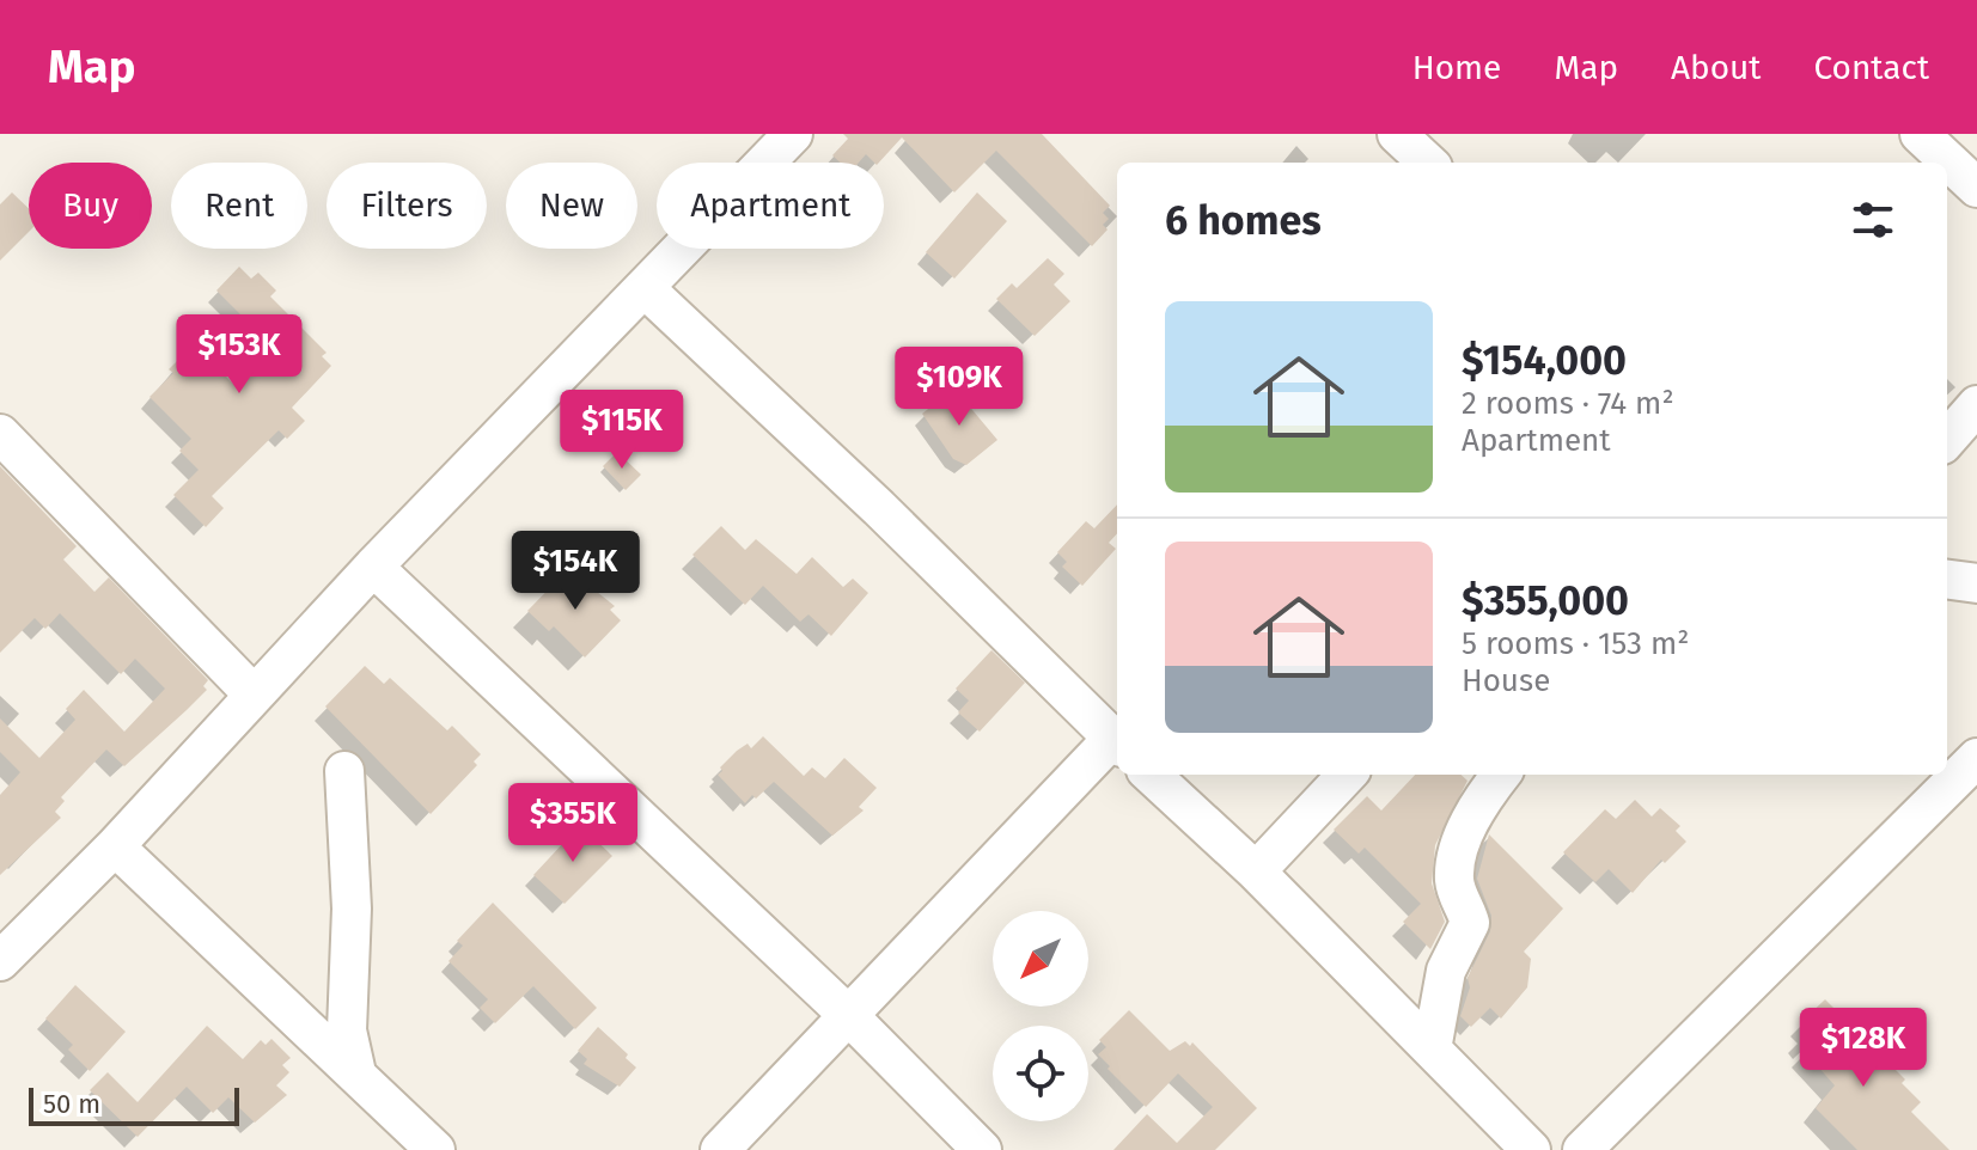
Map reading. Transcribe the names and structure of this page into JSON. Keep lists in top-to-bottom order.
{
  "scale_bar": "50 m",
  "north": "bottom left",
  "page": {
    "header": "Map",
    "nav": [
      "Home",
      "Map",
      "About",
      "Contact"
    ],
    "chip": [
      "Buy",
      "Rent",
      "Filters",
      "New",
      "Apartment"
    ],
    "heading": "6 homes",
    "list": [
      {
        "name": "$154,000",
        "note": "2 rooms · 74 m² · Apartment"
      },
      {
        "name": "$355,000",
        "note": "5 rooms · 153 m² · House"
      }
    ],
    "price": [
      "$153K",
      "$109K",
      "$115K",
      "$154K",
      "$355K",
      "$128K"
    ],
    "scale": "50 m"
  }
}
